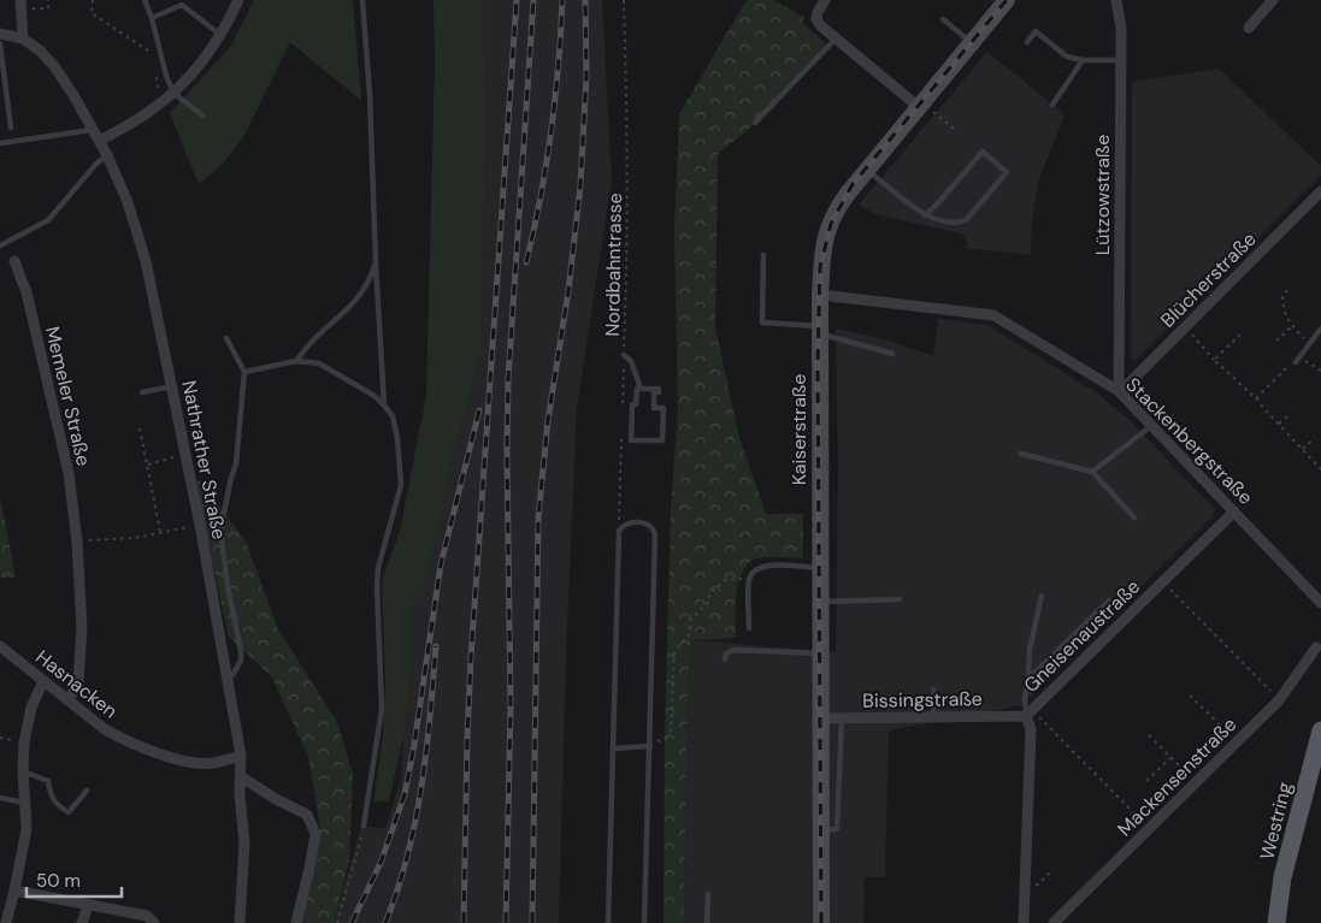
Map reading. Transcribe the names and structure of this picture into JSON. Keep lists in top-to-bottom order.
{
  "streets": {
    "main road": ["Kaiserstraße", "Westring"],
    "street": [
      "Lützowstraße",
      "Blücherstraße",
      "Memeler Straße",
      "Stackenbergstraße",
      "Nathrather Straße",
      "Gneisenaustraße",
      "Hasnacken",
      "Bissingstraße",
      "Mackensenstraße"
    ],
    "path": ["Nordbahntrasse"]
  },
  "crossings": [
    ["Lützowstraße", "Blücherstraße"],
    ["Lützowstraße", "Stackenbergstraße"],
    ["Blücherstraße", "Stackenbergstraße"],
    ["Memeler Straße", "Hasnacken"],
    ["Kaiserstraße", "Stackenbergstraße"],
    ["Kaiserstraße", "Bissingstraße"],
    ["Stackenbergstraße", "Gneisenaustraße"],
    ["Nathrather Straße", "Hasnacken"],
    ["Gneisenaustraße", "Bissingstraße"]
  ],
  "scale_bar": "50 m"
}
